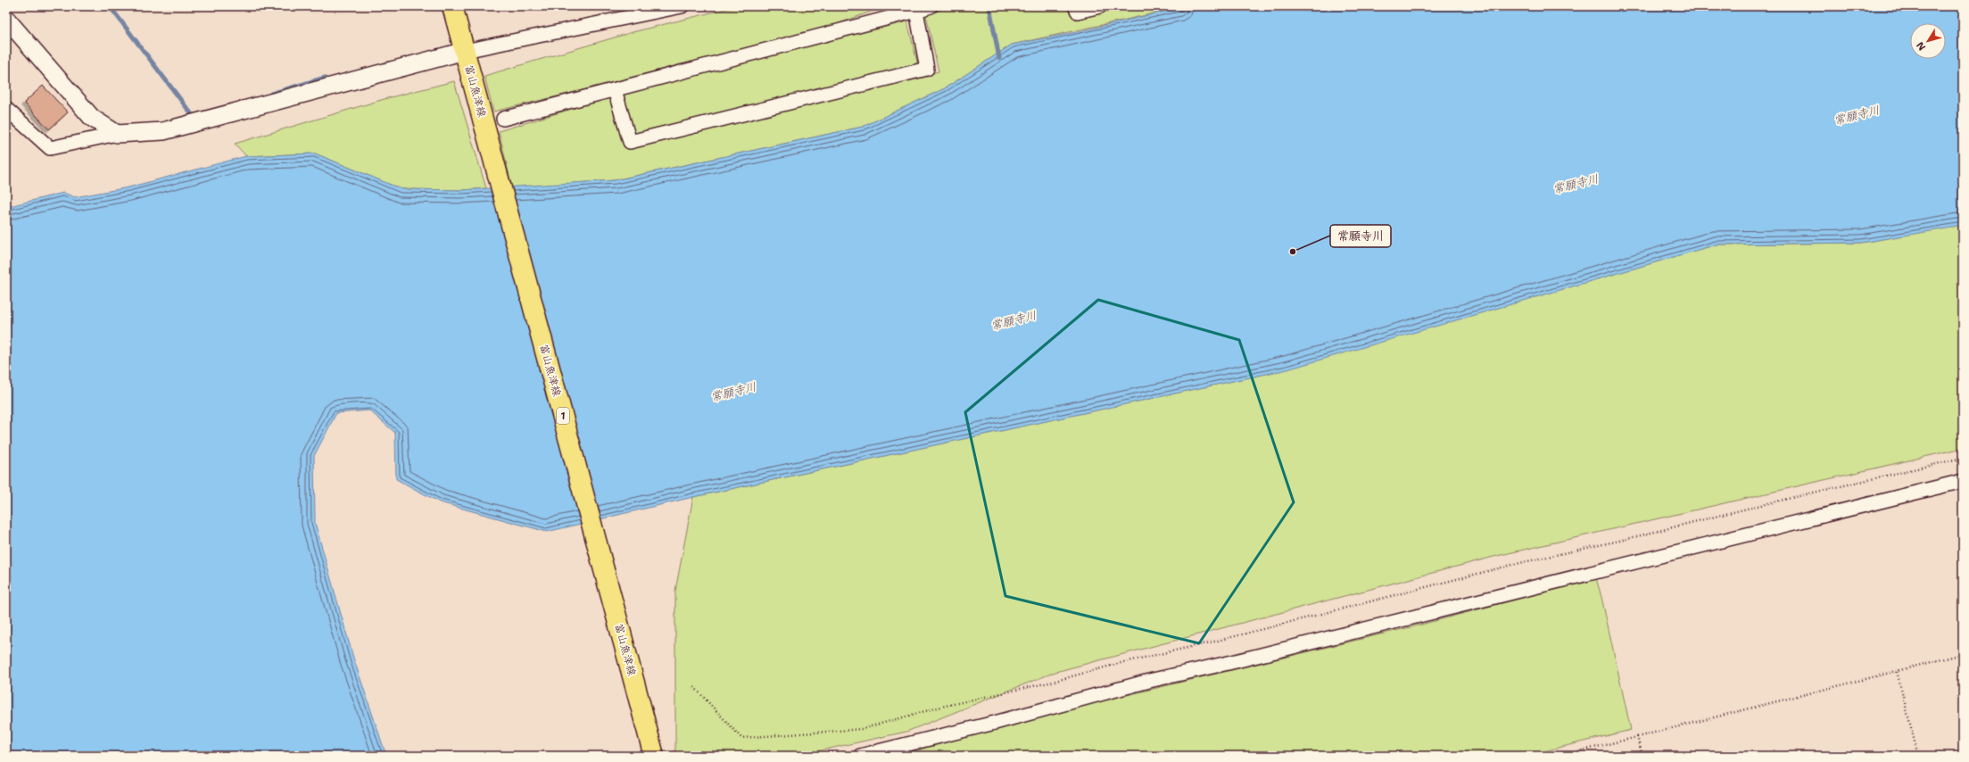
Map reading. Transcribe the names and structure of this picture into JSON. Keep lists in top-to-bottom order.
{
  "streets": {
    "main road": ["富山魚津線", "1"]
  },
  "water": ["常願寺川"],
  "places": ["常願寺川"],
  "north": "bottom left"
}
